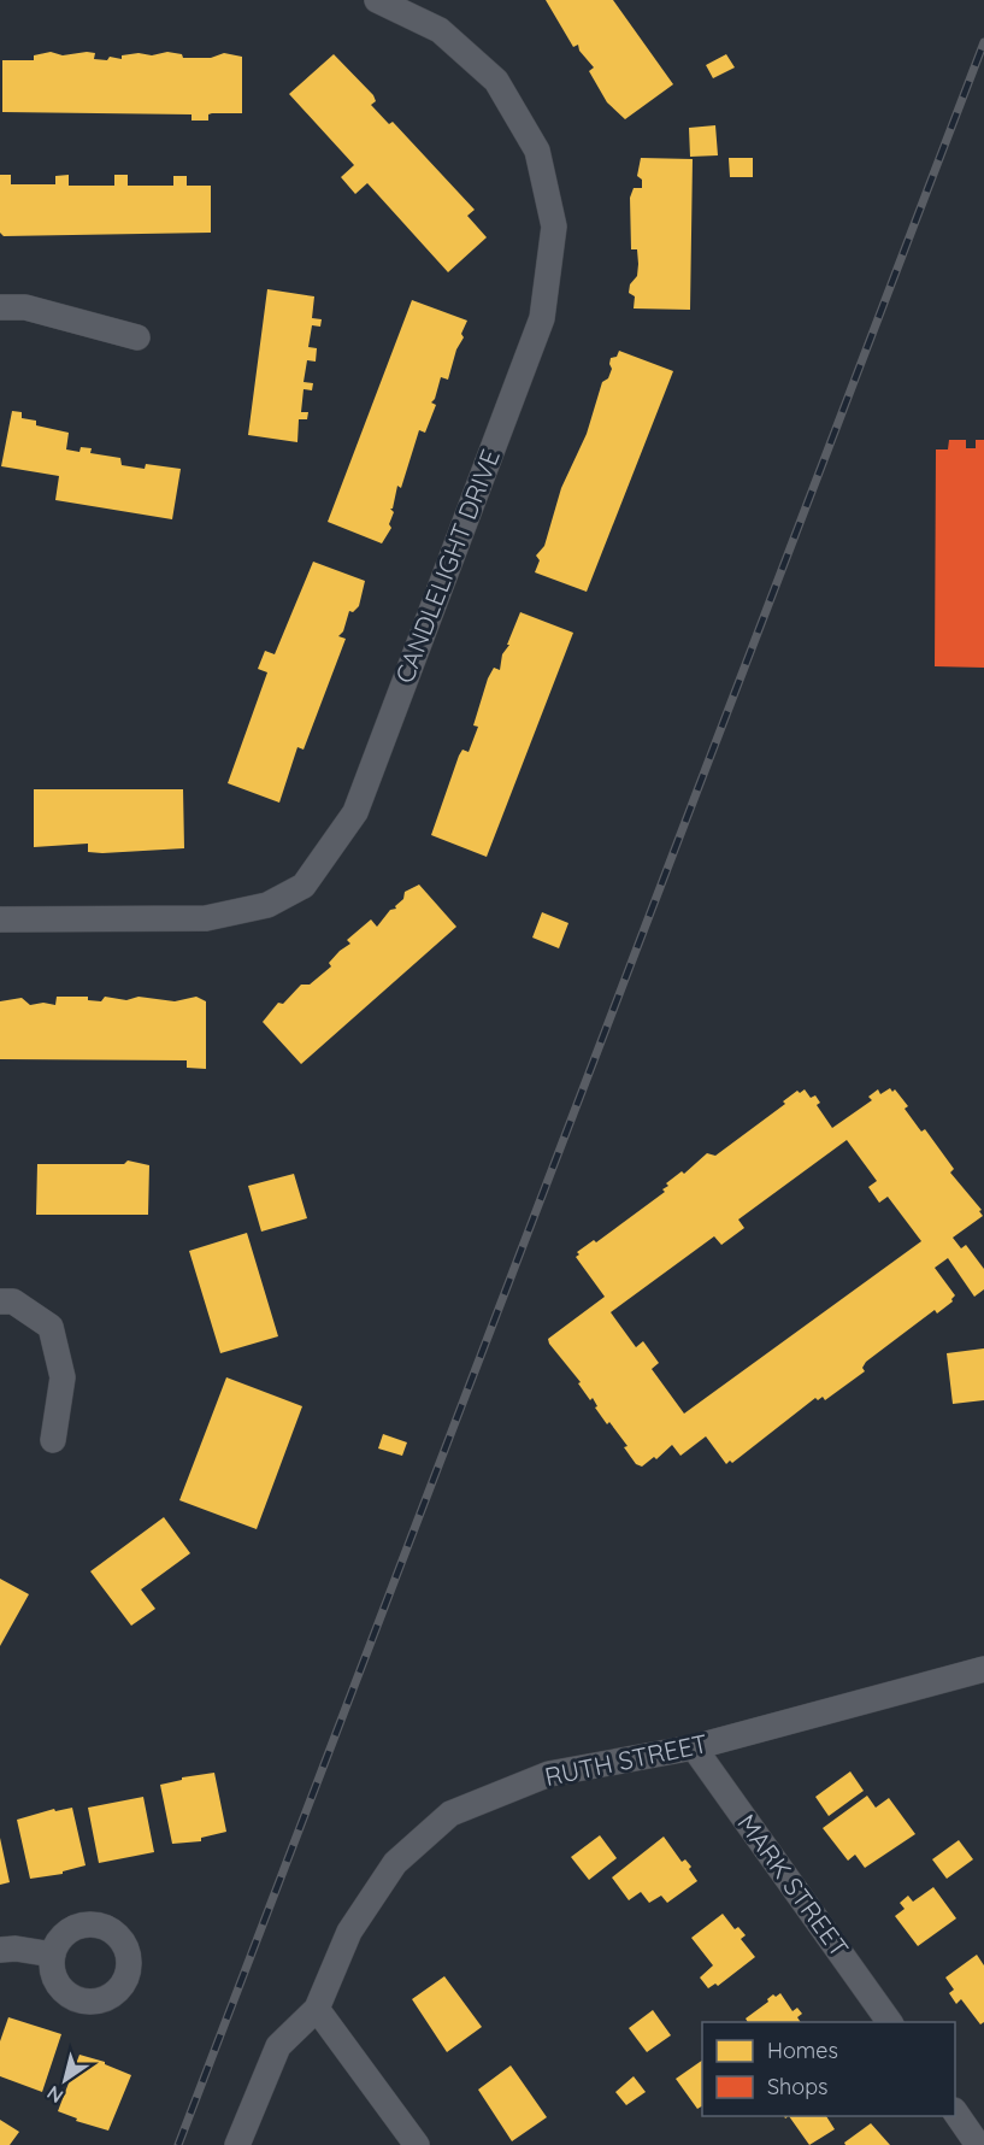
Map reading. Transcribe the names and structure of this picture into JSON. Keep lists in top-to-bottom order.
{
  "streets": {
    "street": ["CANDLELIGHT DRIVE", "RUTH STREET", "MARK STREET"]
  },
  "crossings": [
    ["RUTH STREET", "MARK STREET"]
  ],
  "legend": ["Homes", "Shops"],
  "north": "bottom left"
}
